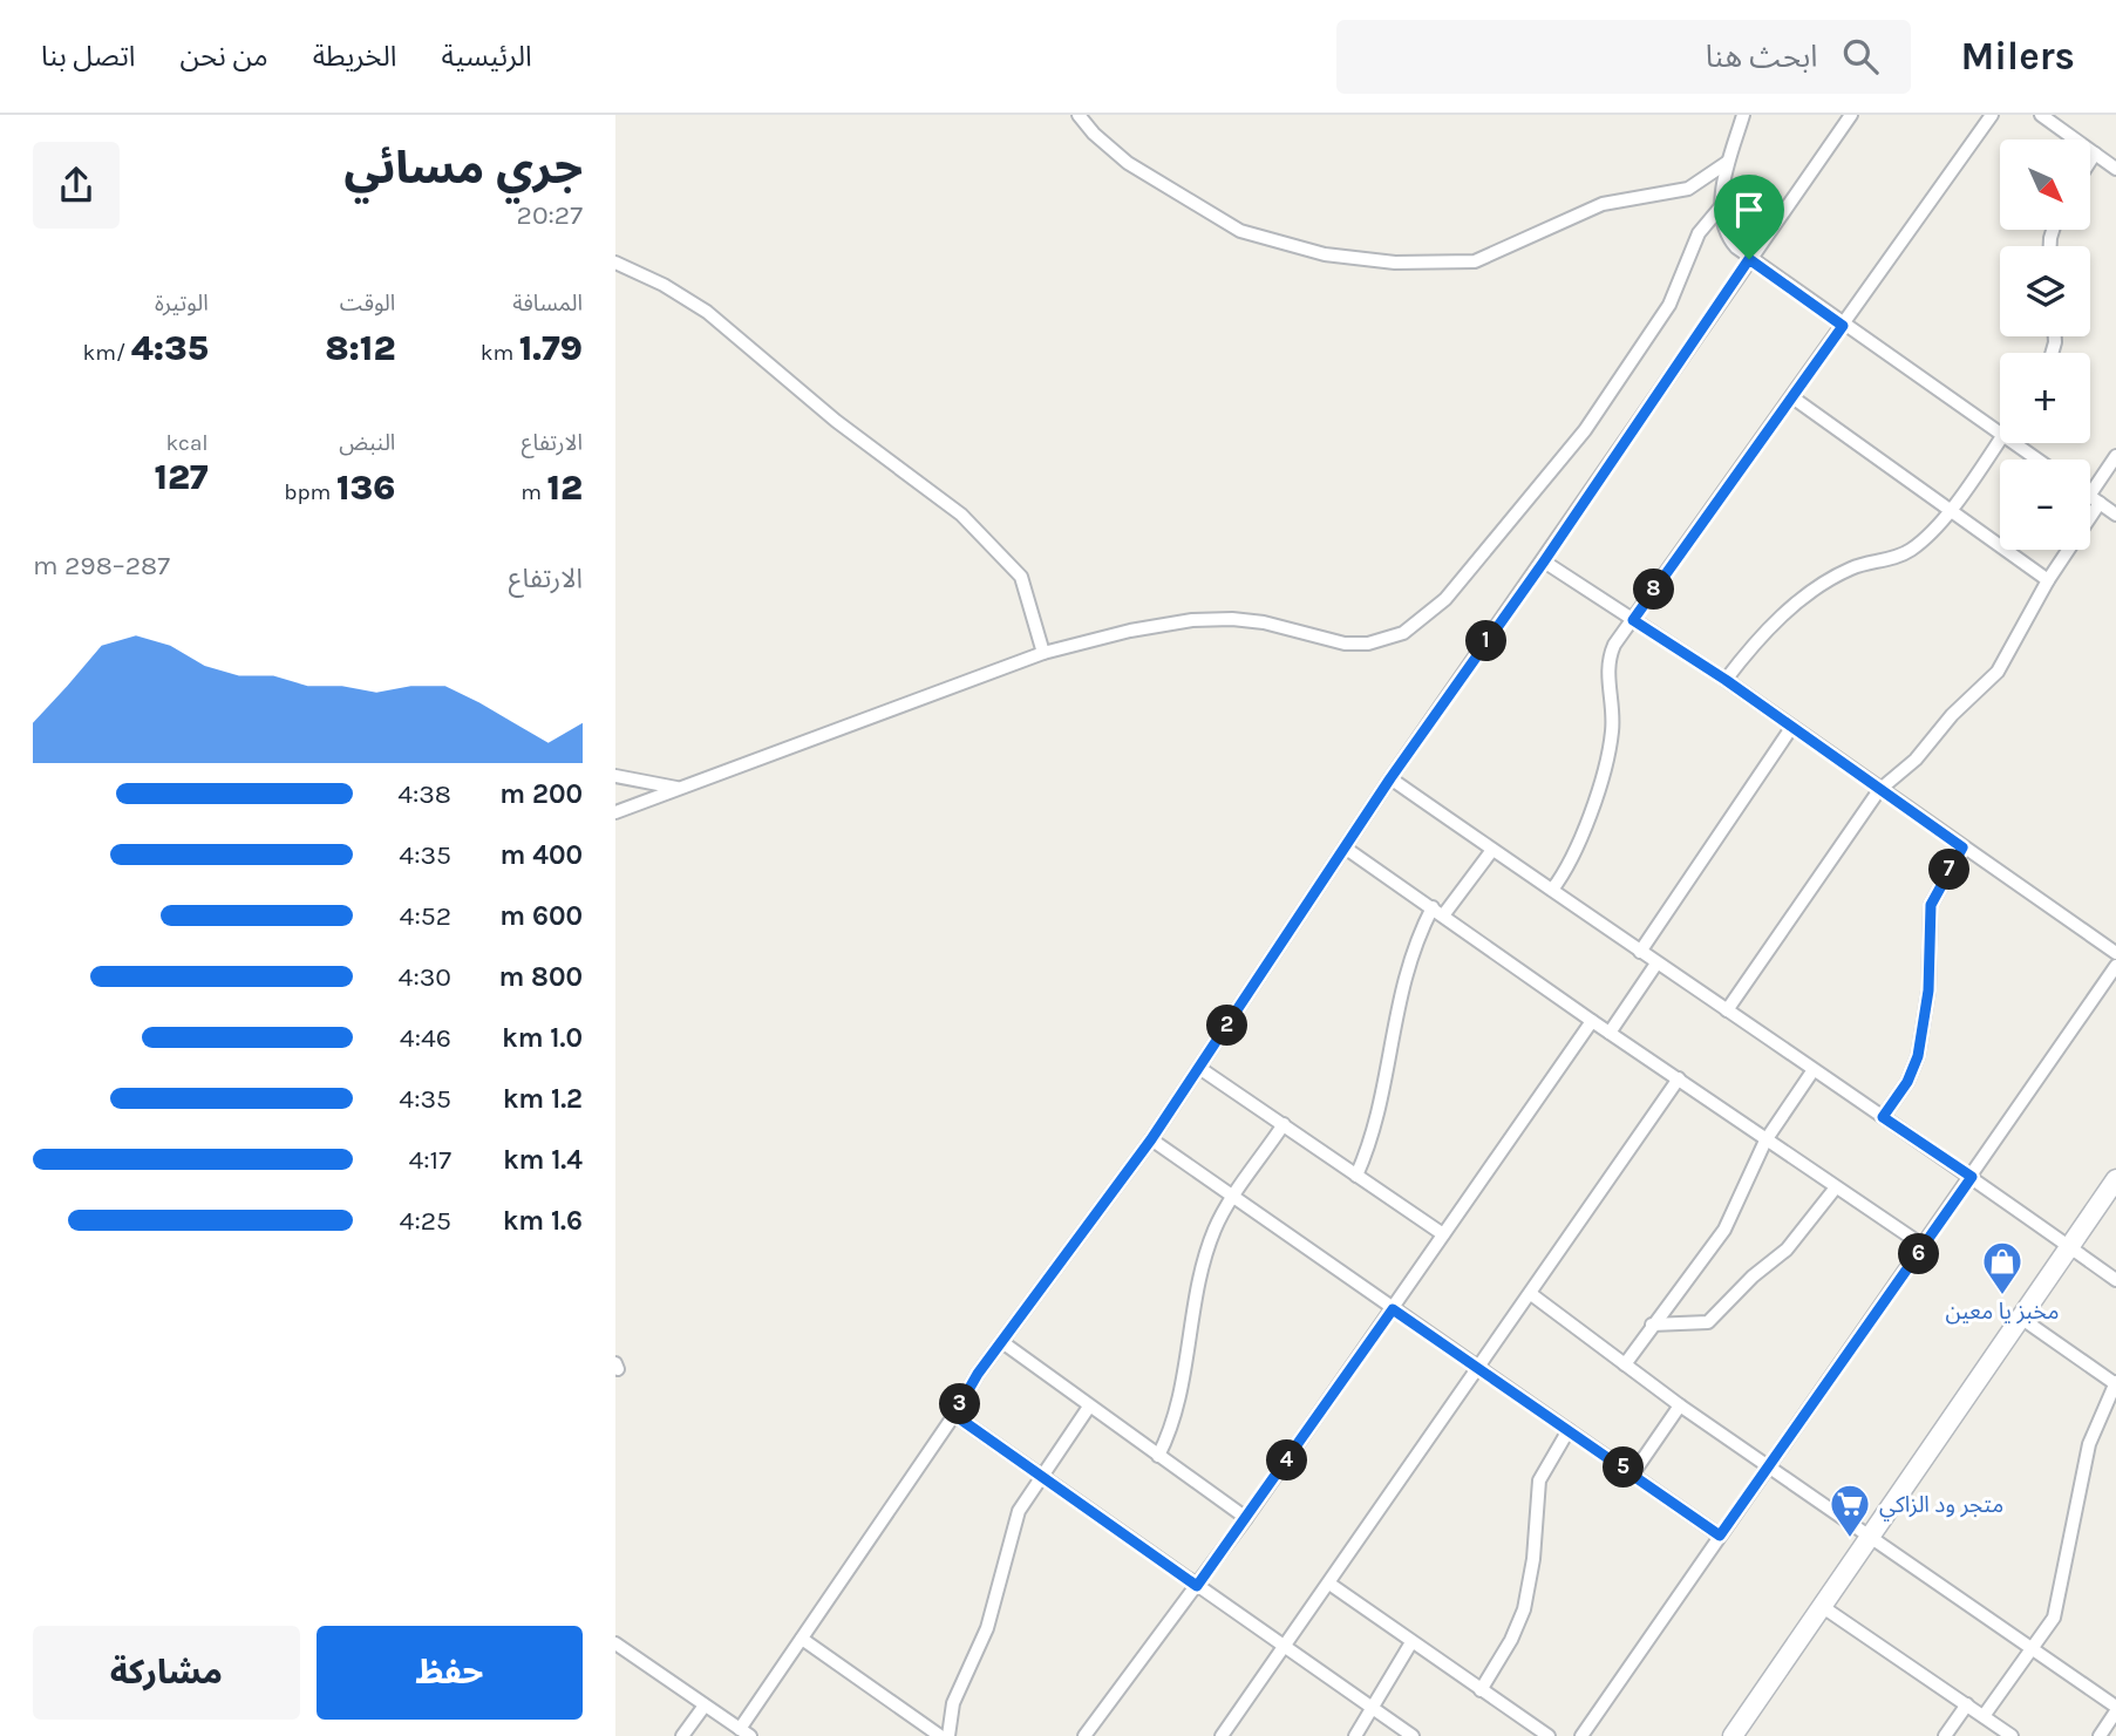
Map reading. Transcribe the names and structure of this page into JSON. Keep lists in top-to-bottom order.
{
  "places": {
    "shop": ["مخبز يا معين"],
    "supermarket": ["متجر ود الزاكي"]
  },
  "north": "bottom right",
  "page": {
    "header": "Milers",
    "search": "ابحث هنا",
    "nav": [
      "الرئيسية",
      "الخريطة",
      "من نحن",
      "اتصل بنا"
    ],
    "heading": ["جري مسائي", "20:27"],
    "map_buttons": ["+", "−"],
    "stats": [
      ["المسافة", "1.79 km"],
      ["الوقت", "8:12"],
      ["الوتيرة", "4:35 /km"],
      ["الارتفاع", "12 m"],
      ["النبض", "136 bpm"],
      ["kcal", "127"]
    ],
    "chart": ["الارتفاع", "287–298 m"],
    "pins": [
      "8",
      "1",
      "7",
      "2",
      "6",
      "3",
      "4",
      "5"
    ],
    "list": [
      {
        "name": "200 m",
        "note": "4:38"
      },
      {
        "name": "400 m",
        "note": "4:35"
      },
      {
        "name": "600 m",
        "note": "4:52"
      },
      {
        "name": "800 m",
        "note": "4:30"
      },
      {
        "name": "1.0 km",
        "note": "4:46"
      },
      {
        "name": "1.2 km",
        "note": "4:35"
      },
      {
        "name": "1.4 km",
        "note": "4:17"
      },
      {
        "name": "1.6 km",
        "note": "4:25"
      }
    ],
    "buttons": ["حفظ", "مشاركة"]
  }
}
